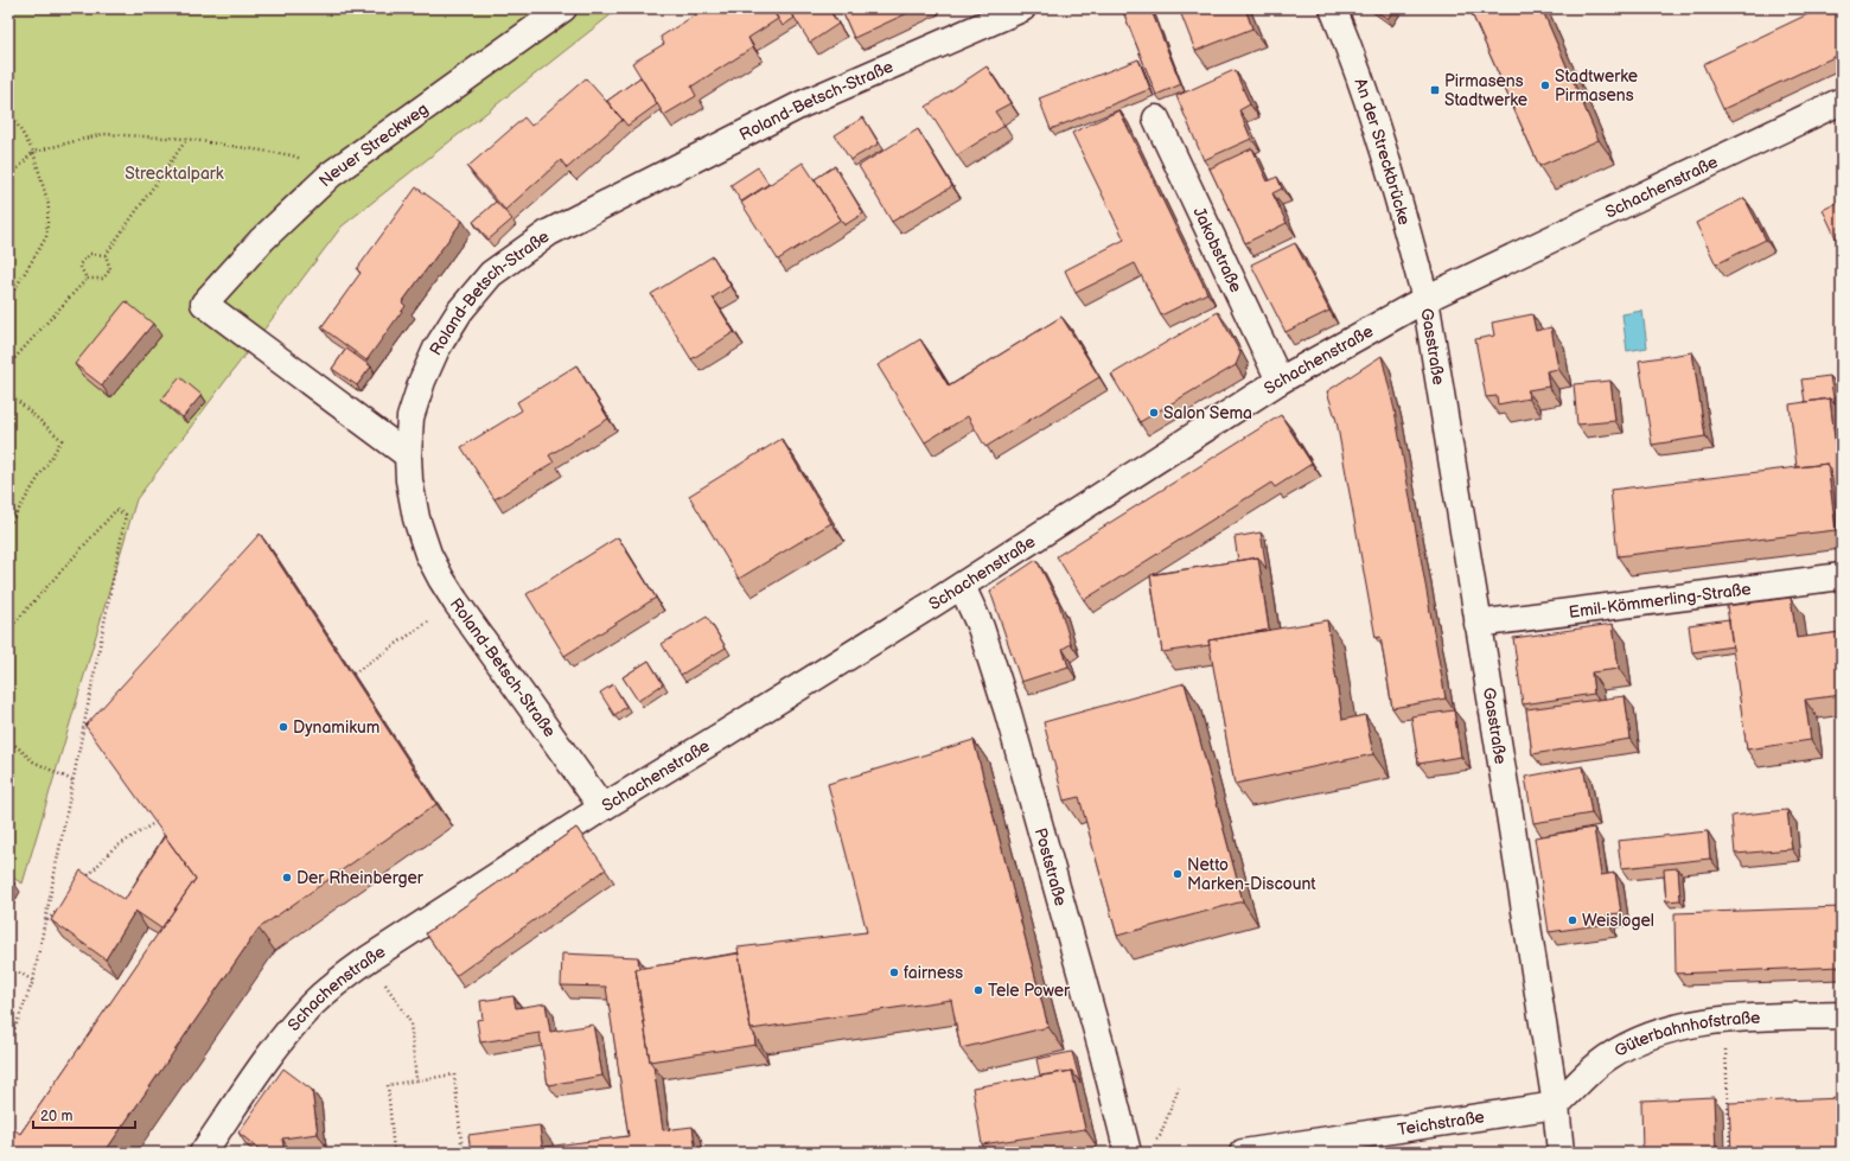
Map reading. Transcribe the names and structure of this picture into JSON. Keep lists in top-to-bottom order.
{
  "streets": {
    "street": [
      "Roland-Betsch-Straße",
      "Neuer Streckweg",
      "An der Streckbrücke",
      "Schachenstraße",
      "Jakobstraße",
      "Gasstraße",
      "Emil-Kömmerling-Straße",
      "Poststraße",
      "Güterbahnhofstraße",
      "Teichstraße"
    ]
  },
  "crossings": [
    ["Roland-Betsch-Straße", "Neuer Streckweg"],
    ["Roland-Betsch-Straße", "Schachenstraße"],
    ["An der Streckbrücke", "Schachenstraße"],
    ["An der Streckbrücke", "Gasstraße"],
    ["Schachenstraße", "Jakobstraße"],
    ["Schachenstraße", "Gasstraße"],
    ["Schachenstraße", "Poststraße"],
    ["Gasstraße", "Emil-Kömmerling-Straße"],
    ["Gasstraße", "Güterbahnhofstraße"],
    ["Gasstraße", "Teichstraße"],
    ["Güterbahnhofstraße", "Teichstraße"]
  ],
  "parks": ["Strecktalpark"],
  "places": {
    "other": [
      "Stadtwerke Pirmasens",
      "Salon Sema",
      "Dynamikum",
      "Netto Marken-Discount",
      "Der Rheinberger",
      "Weislogel",
      "fairness",
      "Tele Power"
    ],
    "transit": ["Pirmasens Stadtwerke"]
  },
  "scale_bar": "20 m"
}
